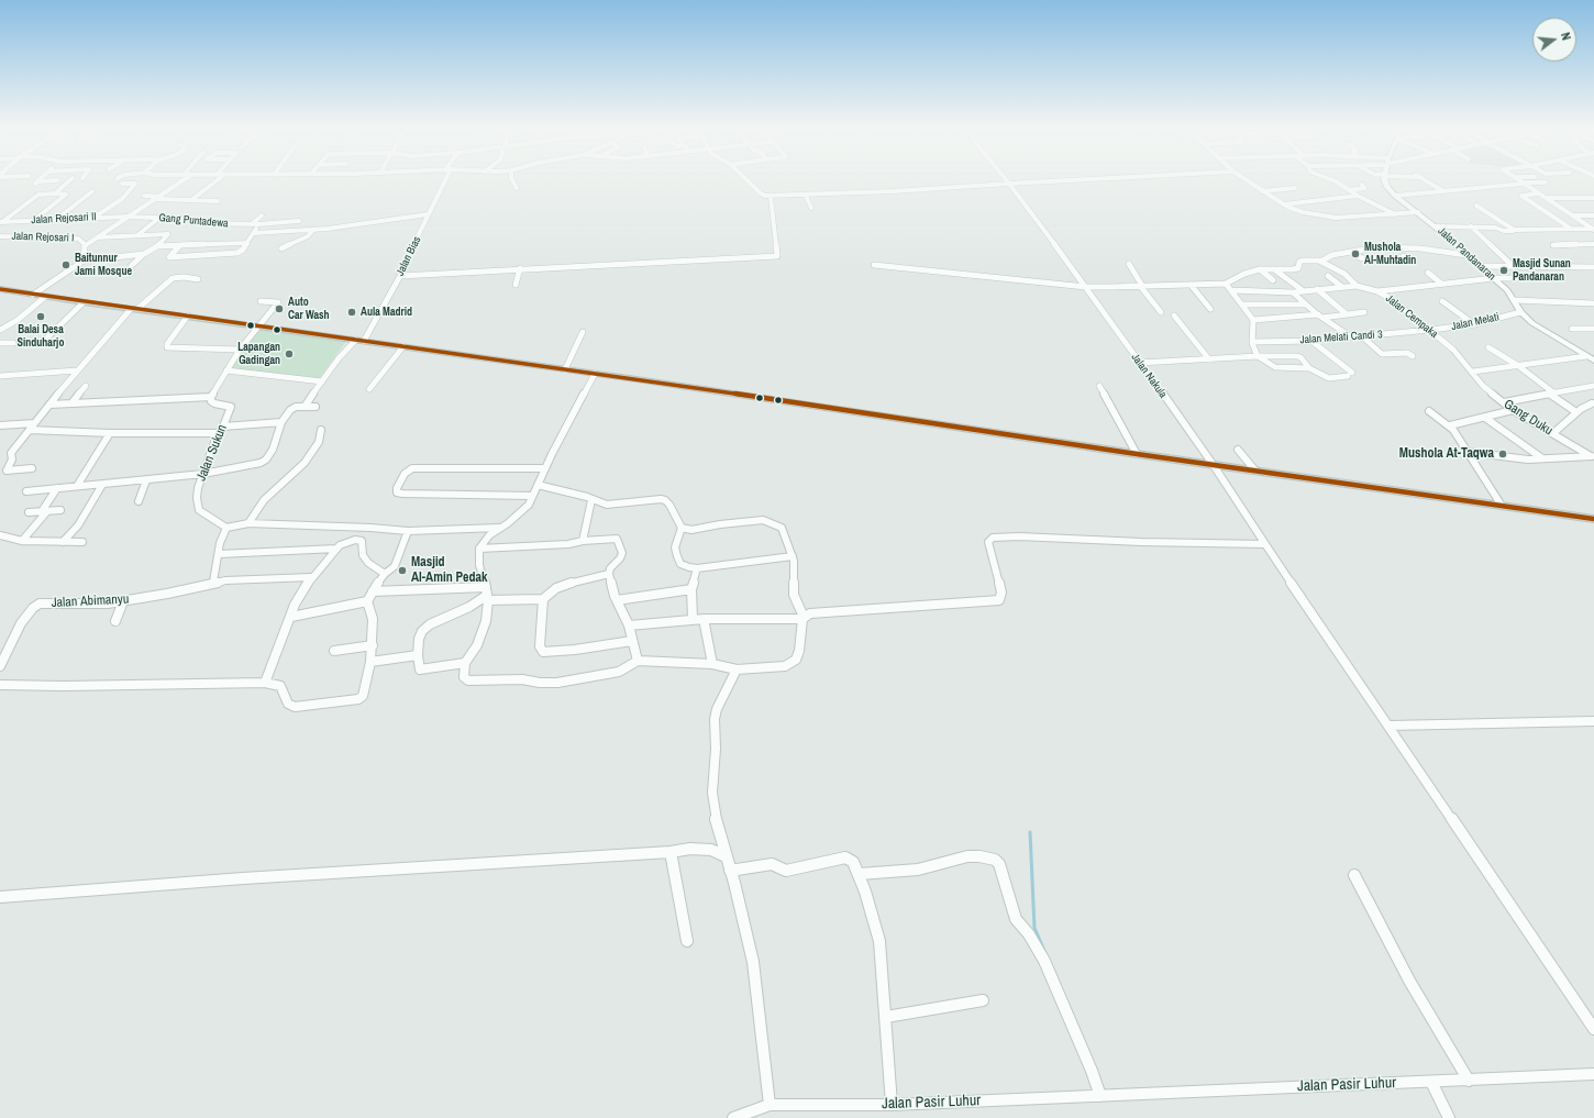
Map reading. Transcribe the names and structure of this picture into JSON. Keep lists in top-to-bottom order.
{
  "streets": {
    "main road": ["Jalan Pandanaran"],
    "street": [
      "Jalan Rejosari II",
      "Gang Puntadewa",
      "Jalan Rejosari I",
      "Jalan Bias",
      "Jalan Cempaka",
      "Jalan Melati",
      "Jalan Melati Candi 3",
      "Jalan Nakula",
      "Gang Duku",
      "Jalan Sukun",
      "Jalan Abimanyu",
      "Jalan Pasir Luhur"
    ]
  },
  "crossings": [
    ["Jalan Rejosari II", "Gang Puntadewa"],
    ["Jalan Pandanaran", "Jalan Melati"],
    ["Jalan Cempaka", "Jalan Melati"],
    ["Jalan Cempaka", "Jalan Melati Candi 3"],
    ["Jalan Cempaka", "Gang Duku"],
    ["Jalan Melati", "Jalan Melati Candi 3"]
  ],
  "places": [
    "Mushola Al-Muhtadin",
    "Baitunnur Jami Mosque",
    "Masjid Sunan Pandanaran",
    "Auto Car Wash",
    "Aula Madrid",
    "Balai Desa Sinduharjo",
    "Lapangan Gadingan",
    "Mushola At-Taqwa",
    "Masjid Al-Amin Pedak"
  ],
  "north": "right"
}
